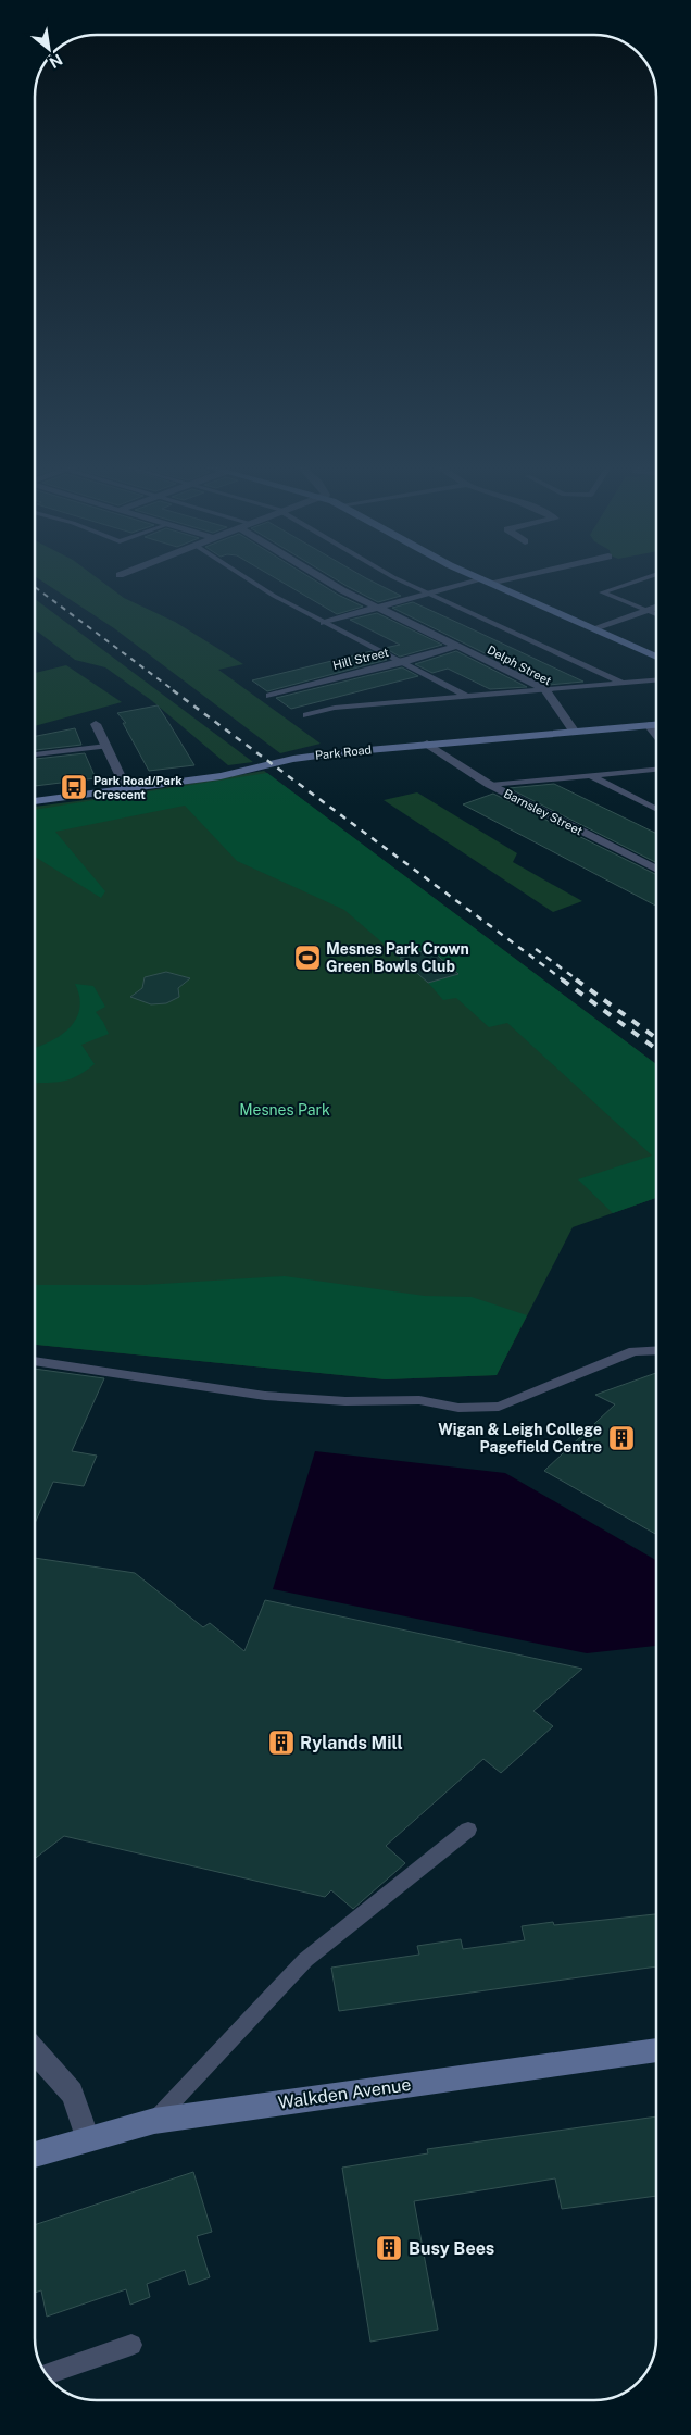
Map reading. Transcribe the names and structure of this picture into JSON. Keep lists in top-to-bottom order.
{
  "streets": {
    "street": [
      "Hill Street",
      "Delph Street",
      "Park Road",
      "Barnsley Street",
      "Walkden Avenue"
    ]
  },
  "crossings": [
    ["Hill Street", "Delph Street"],
    ["Delph Street", "Park Road"],
    ["Park Road", "Barnsley Street"]
  ],
  "parks": ["Mesnes Park"],
  "places": {
    "bus stop": ["Park Road/Park Crescent"],
    "sports": ["Mesnes Park Crown Green Bowls Club"],
    "building": ["Wigan & Leigh College Pagefield Centre", "Rylands Mill", "Busy Bees"]
  },
  "north": "bottom right"
}
